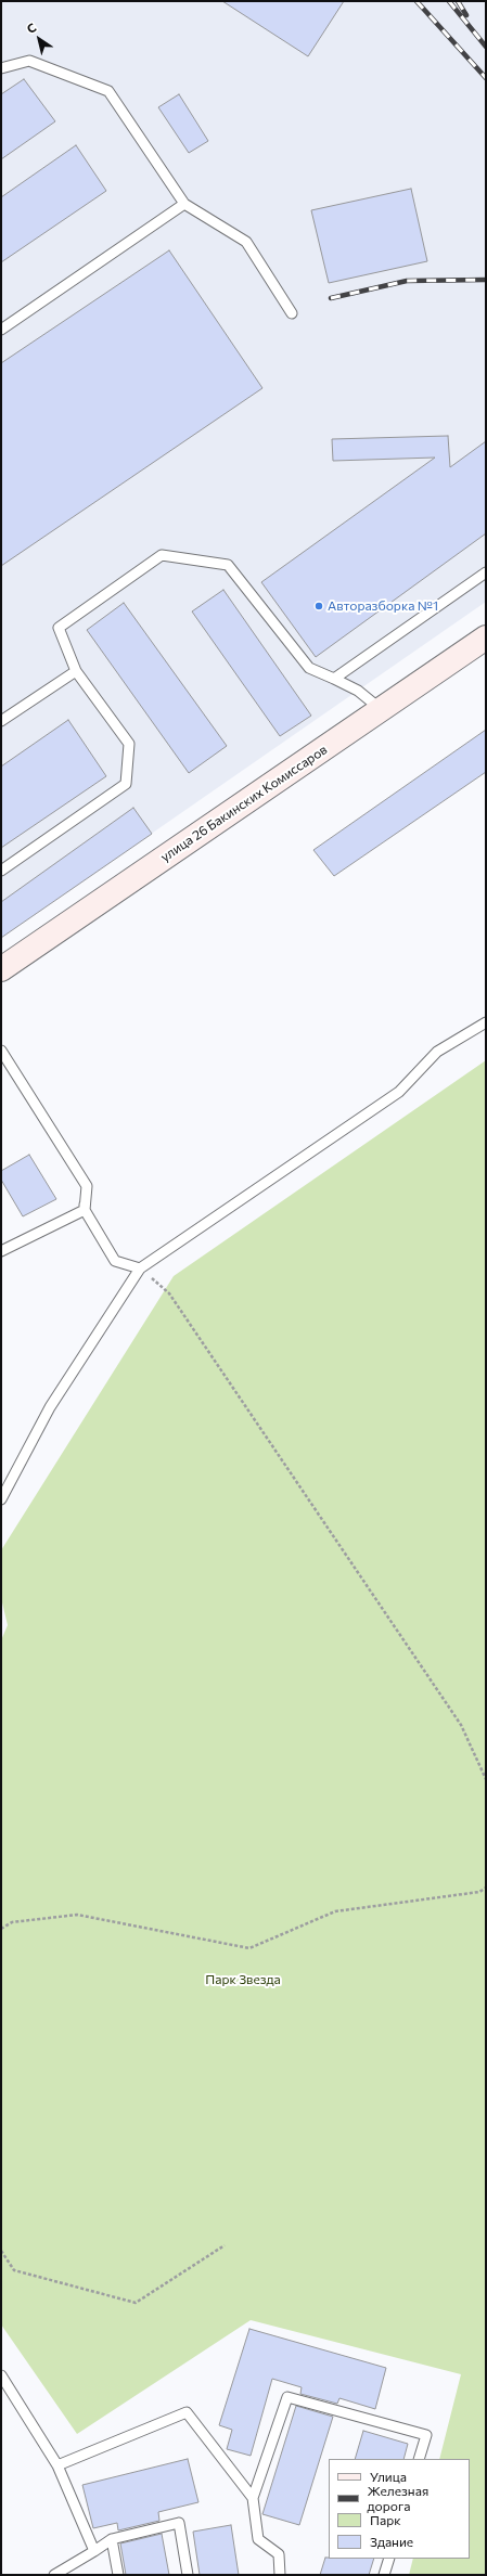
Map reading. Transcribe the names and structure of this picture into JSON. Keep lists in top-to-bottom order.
{
  "streets": {
    "main road": ["улица 26 Бакинских Комиссаров"]
  },
  "parks": ["Парк Звезда"],
  "places": ["Авторазборка №1"],
  "legend": [
    "Улица",
    "Железная дорога",
    "Парк",
    "Здание"
  ],
  "north": "top left"
}
